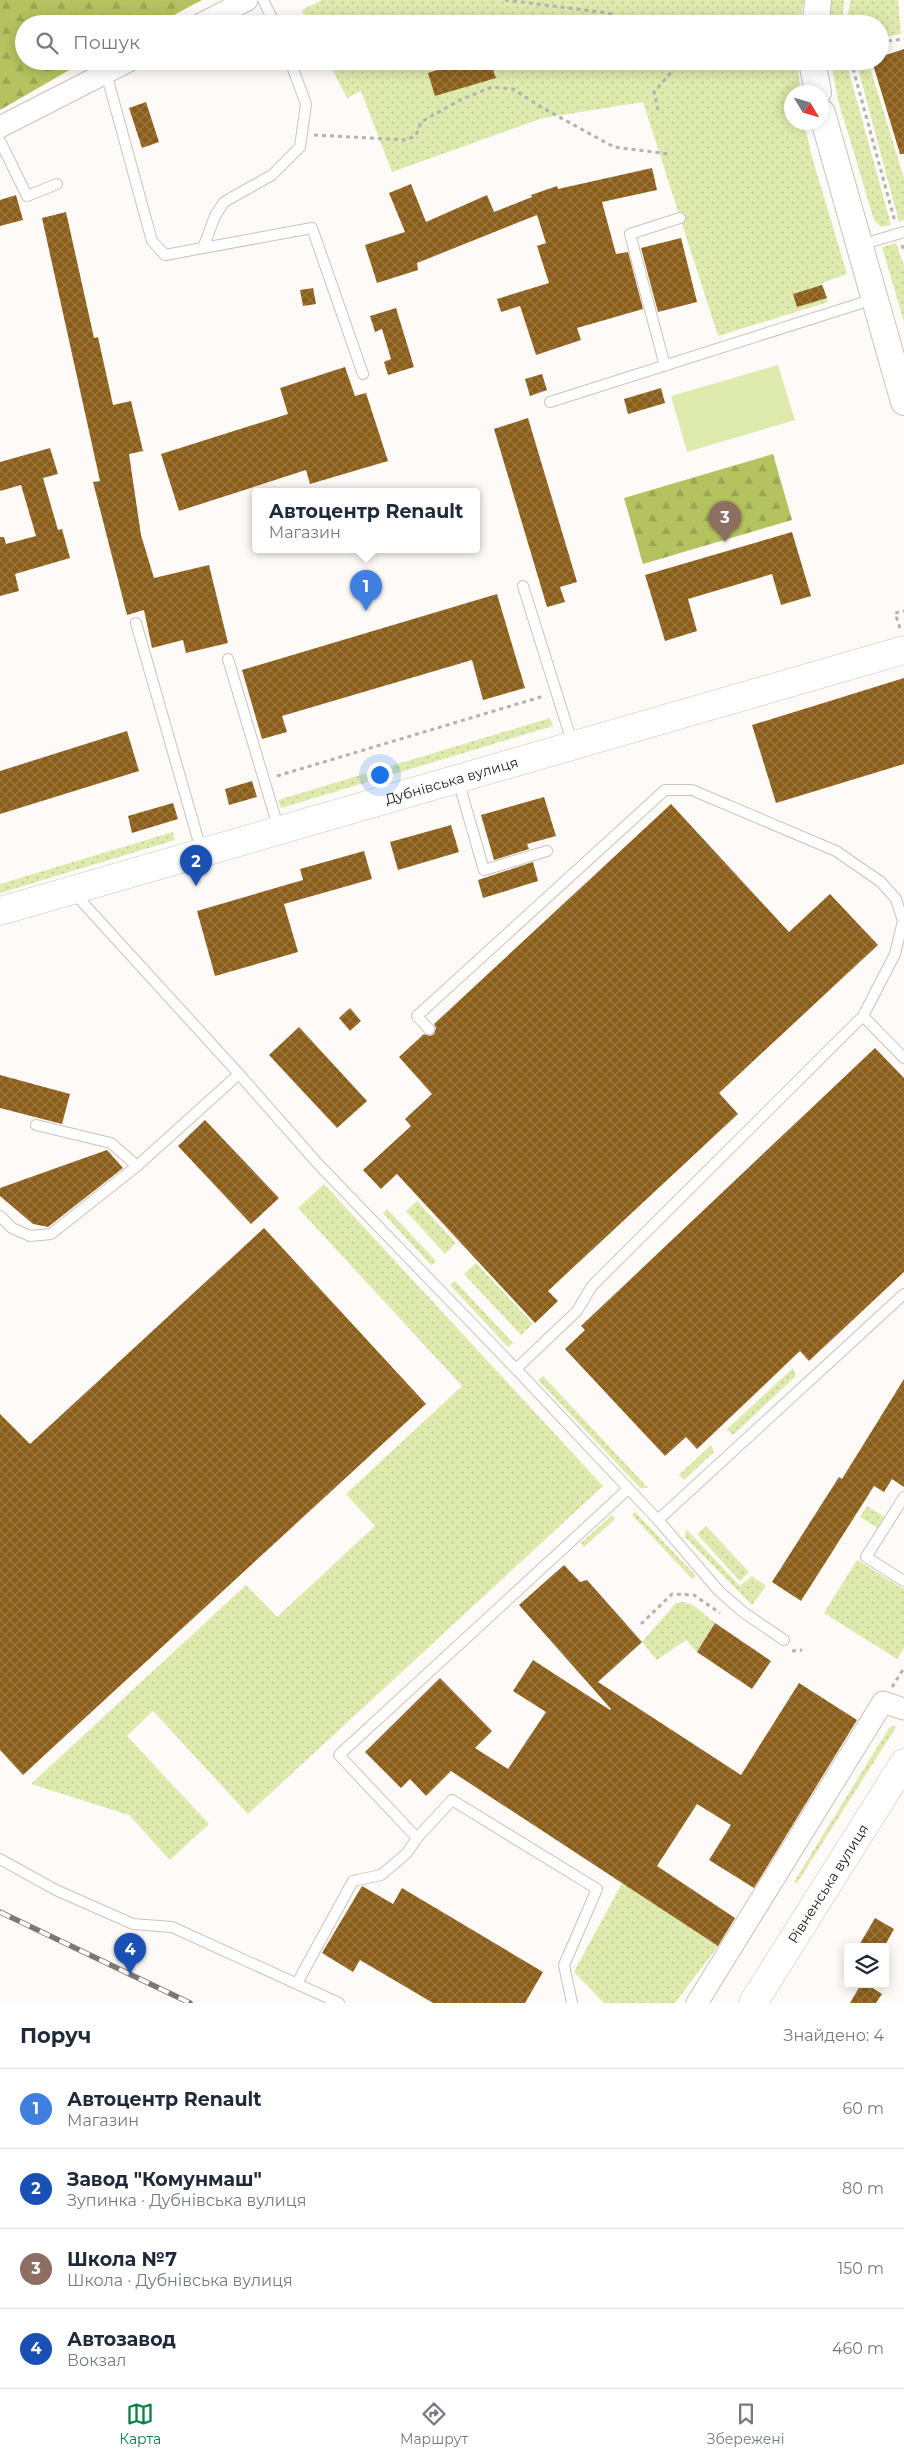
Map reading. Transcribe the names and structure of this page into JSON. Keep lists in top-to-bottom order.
{
  "streets": {
    "main road": ["Дубнівська вулиця", "Рівненська вулиця"]
  },
  "north": "bottom right",
  "page": {
    "search": "Пошук",
    "popup": ["Автоцентр Renault", "Магазин"],
    "pins": [
      "3",
      "1",
      "2",
      "4"
    ],
    "heading": ["Поруч", "Знайдено: 4"],
    "list": [
      {
        "mark": "1",
        "name": "Автоцентр Renault",
        "note": "Магазин",
        "value": "60 m"
      },
      {
        "mark": "2",
        "name": "Завод \"Комунмаш\"",
        "note": "Зупинка · Дубнівська вулиця",
        "value": "80 m"
      },
      {
        "mark": "3",
        "name": "Школа №7",
        "note": "Школа · Дубнівська вулиця",
        "value": "150 m"
      },
      {
        "mark": "4",
        "name": "Автозавод",
        "note": "Вокзал",
        "value": "460 m"
      }
    ],
    "nav": ["Карта", "Маршрут", "Збережені"]
  }
}
